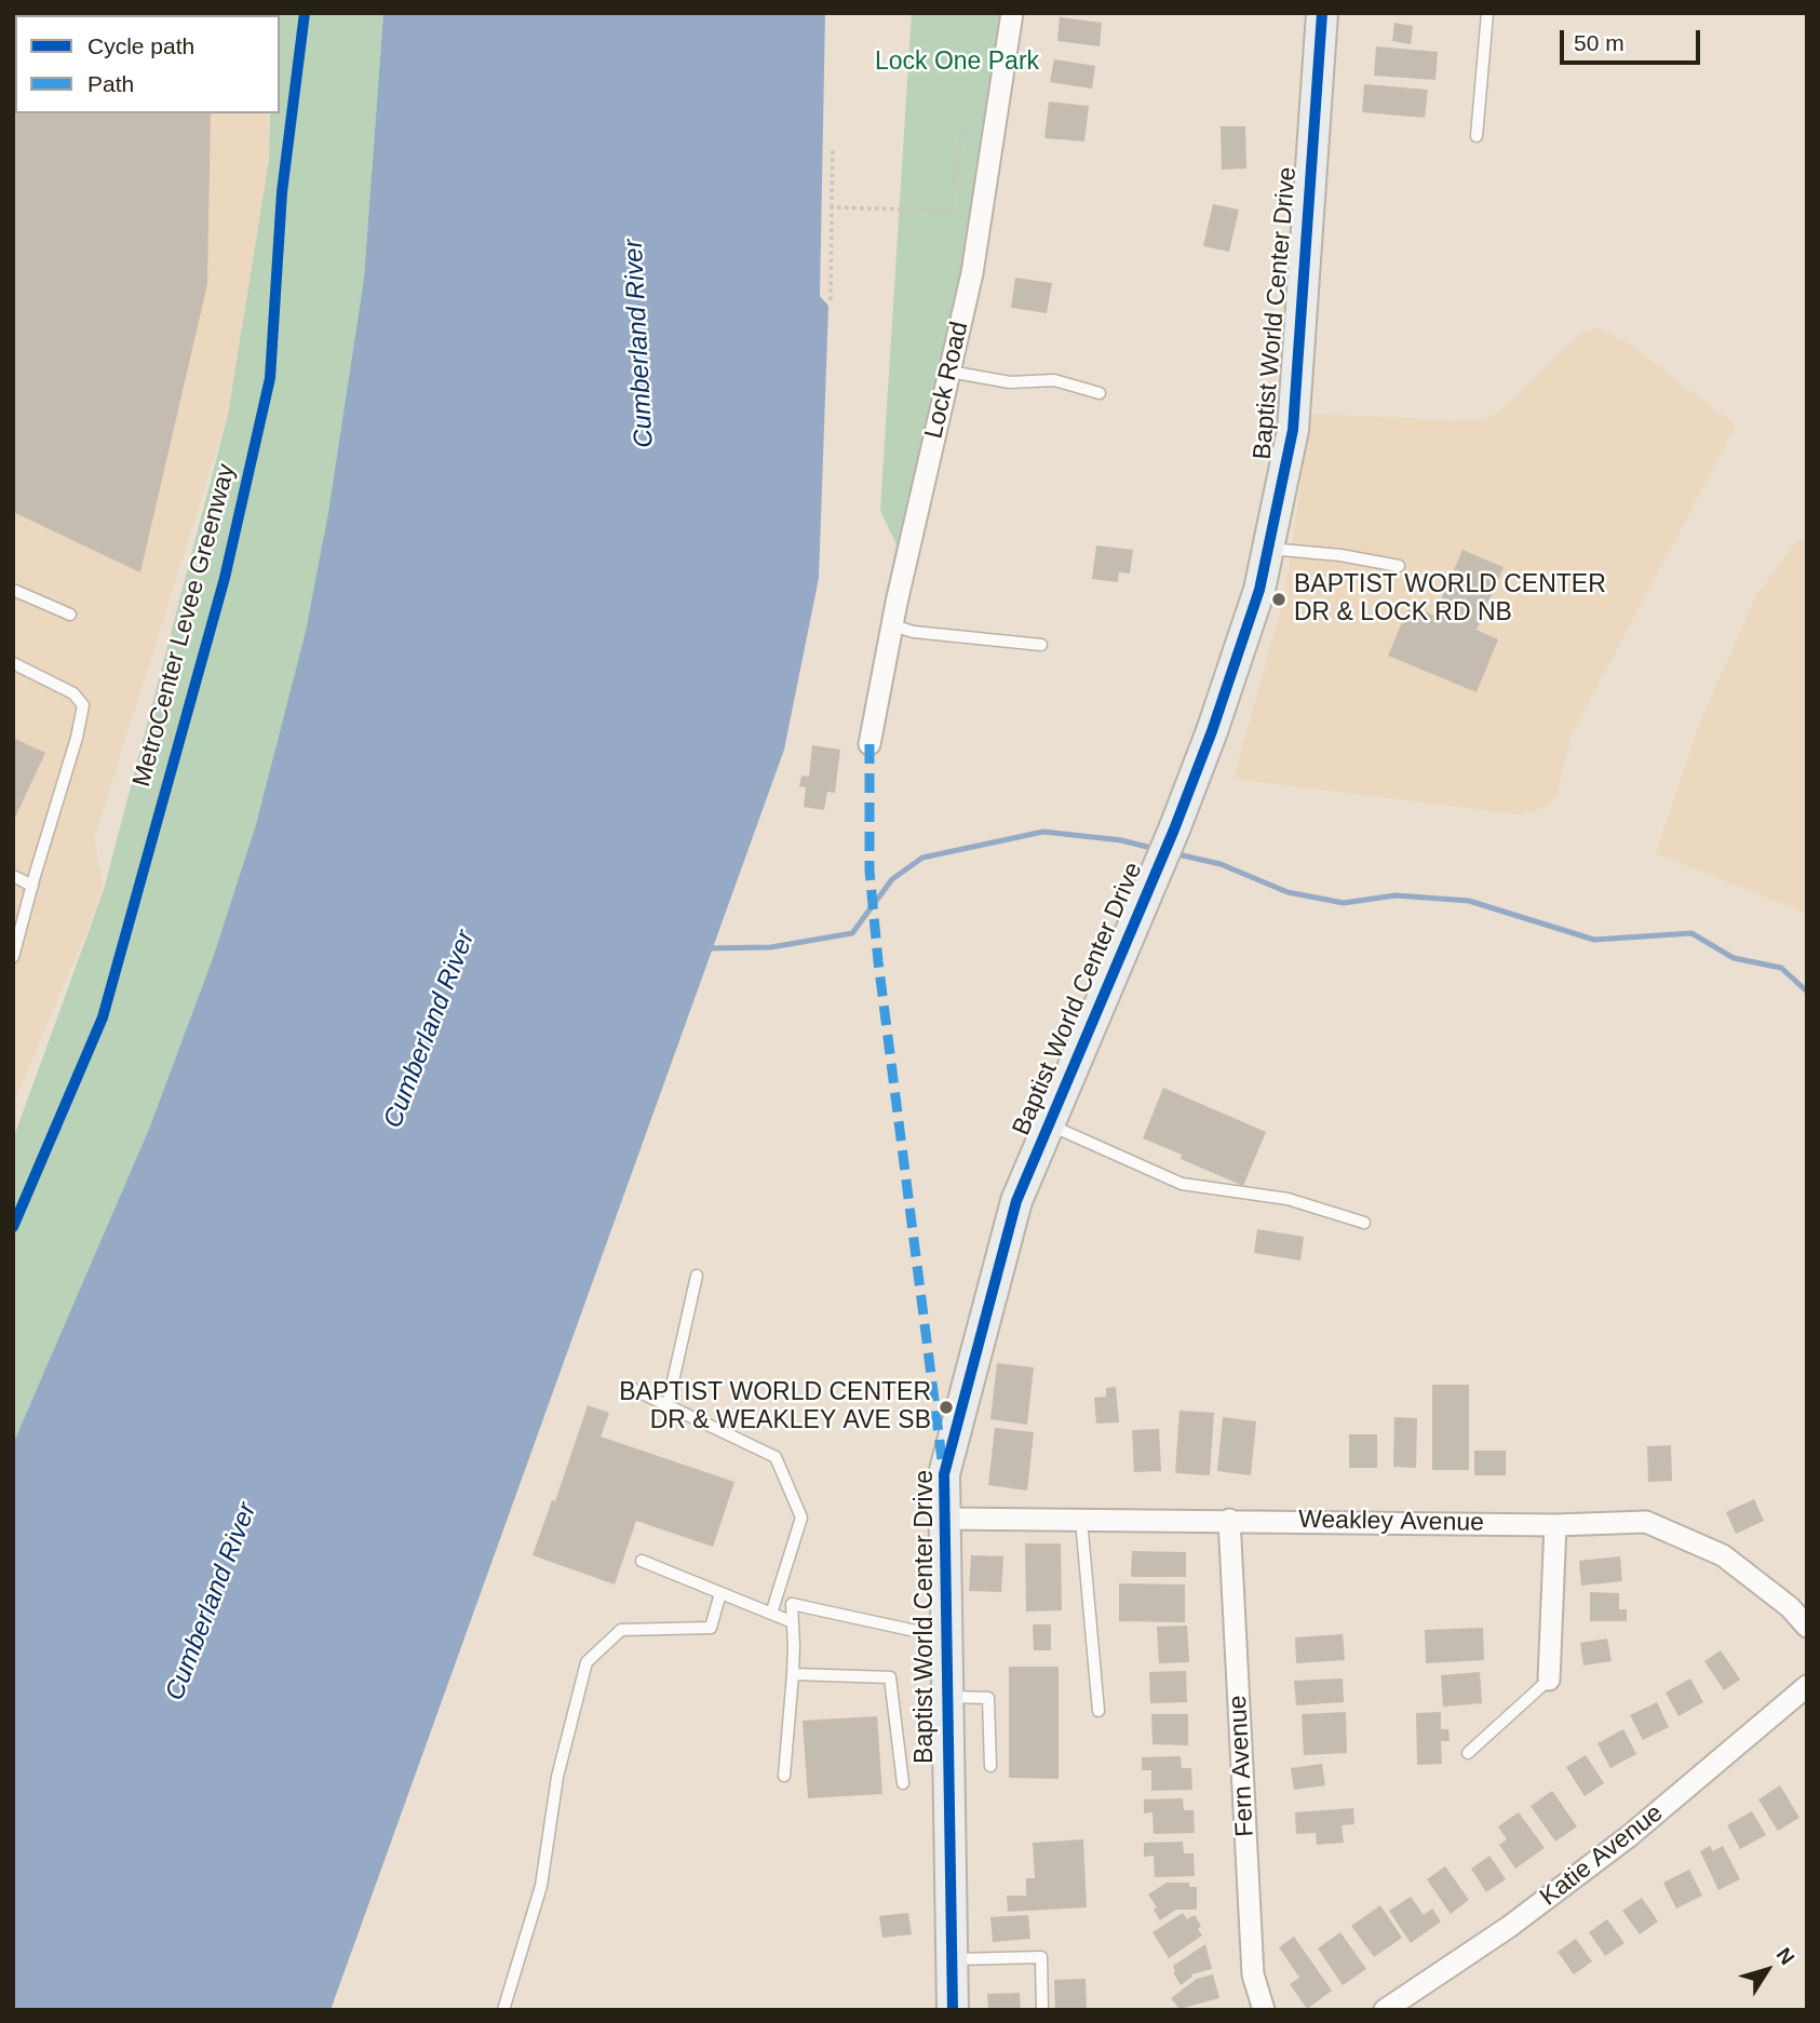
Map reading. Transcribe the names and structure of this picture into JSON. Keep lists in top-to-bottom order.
{
  "streets": {
    "street": [
      "Baptist World Center Drive",
      "Lock Road",
      "Weakley Avenue",
      "Fern Avenue",
      "Katie Avenue"
    ],
    "cycle path": ["MetroCenter Levee Greenway"]
  },
  "crossings": [
    ["Baptist World Center Drive", "Weakley Avenue"],
    ["Weakley Avenue", "Fern Avenue"]
  ],
  "water": ["Cumberland River"],
  "parks": ["Lock One Park"],
  "places": ["BAPTIST WORLD CENTER DR & LOCK RD NB", "BAPTIST WORLD CENTER DR & WEAKLEY AVE SB"],
  "legend": ["Cycle path", "Path"],
  "scale_bar": "50 m",
  "north": "top right"
}
